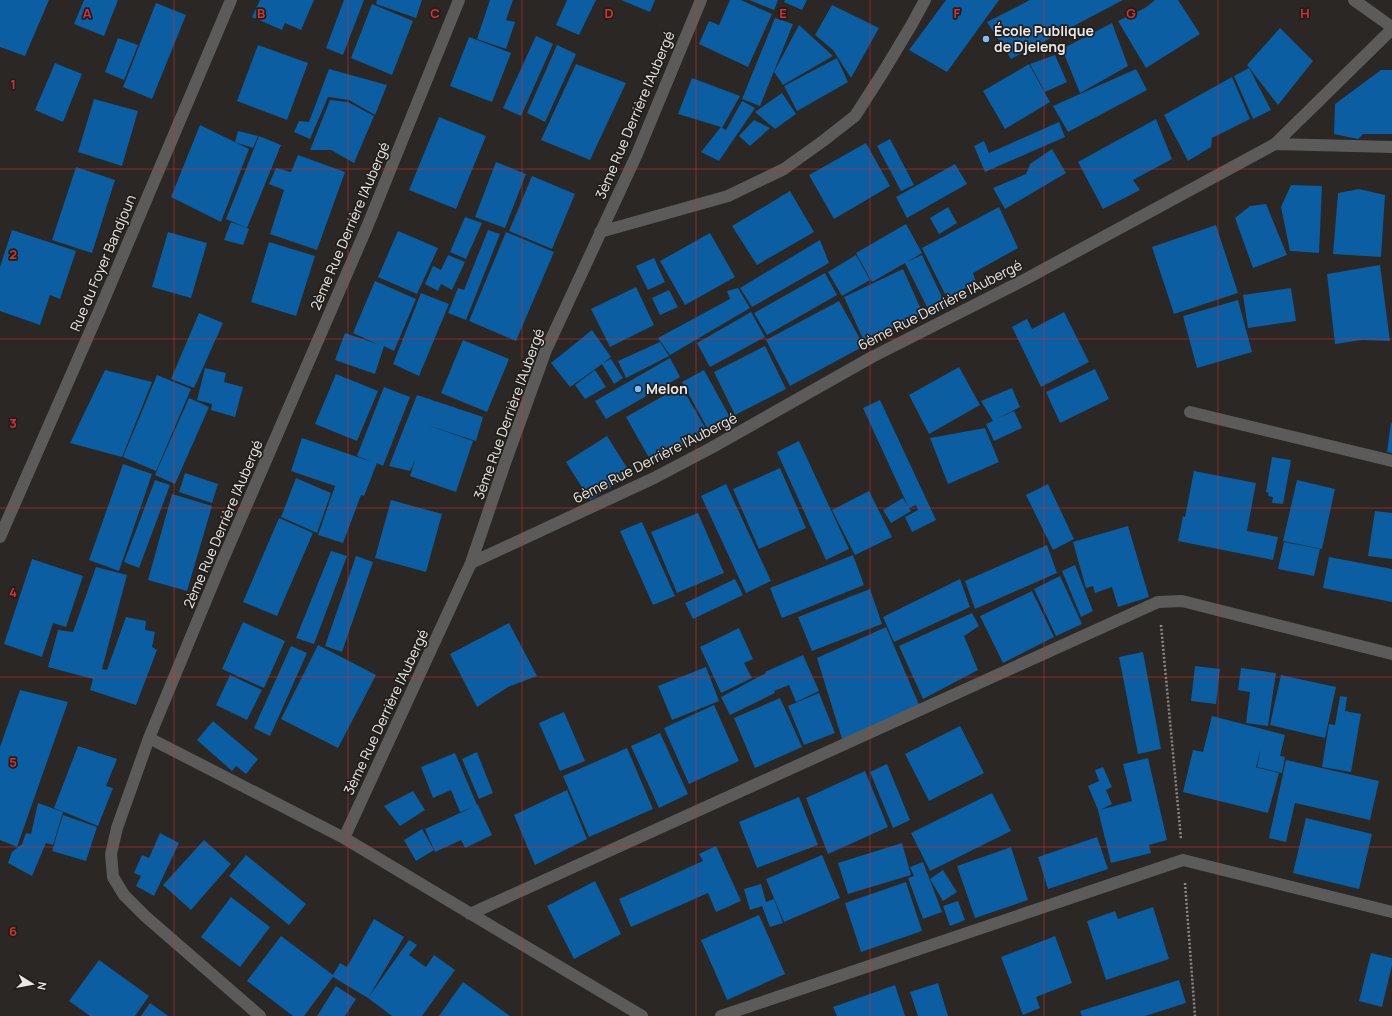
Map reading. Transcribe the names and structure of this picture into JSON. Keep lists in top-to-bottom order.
{
  "streets": {
    "street": [
      "3ème Rue Derrière l'Aubergé",
      "2ème Rue Derrière l'Aubergé",
      "Rue du Foyer Bandjoun",
      "6ème Rue Derrière l'Aubergé"
    ]
  },
  "crossings": [
    ["3ème Rue Derrière l'Aubergé", "6ème Rue Derrière l'Aubergé"]
  ],
  "places": ["École Publique de Djeleng", "Melon"],
  "north": "right",
  "grid": {
    "columns": [
      "A",
      "B",
      "C",
      "D",
      "E",
      "F",
      "G",
      "H"
    ],
    "rows": [
      "1",
      "2",
      "3",
      "4",
      "5",
      "6"
    ]
  }
}
